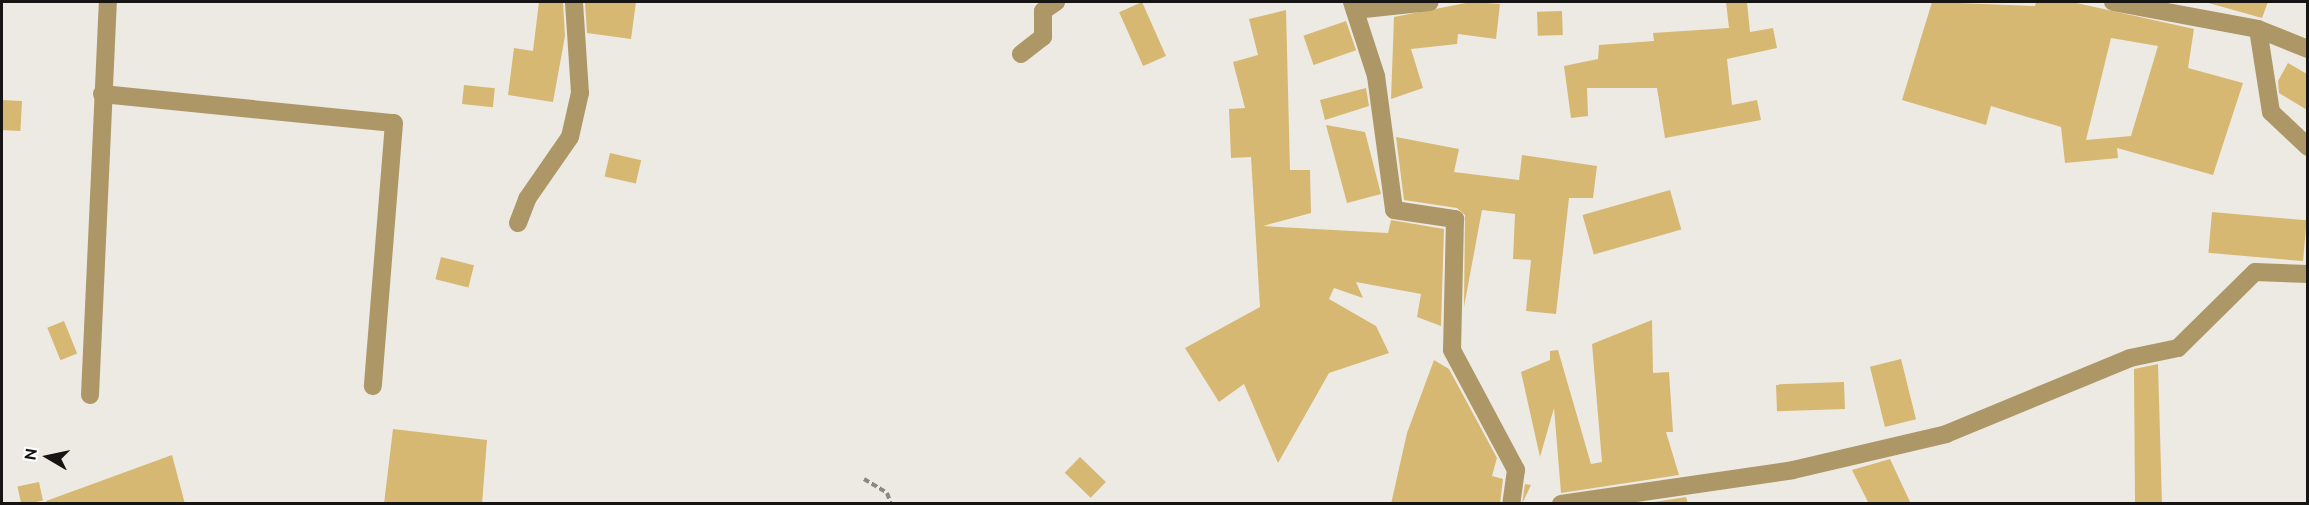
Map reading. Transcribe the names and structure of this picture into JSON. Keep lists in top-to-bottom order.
{
  "north": "left"
}
